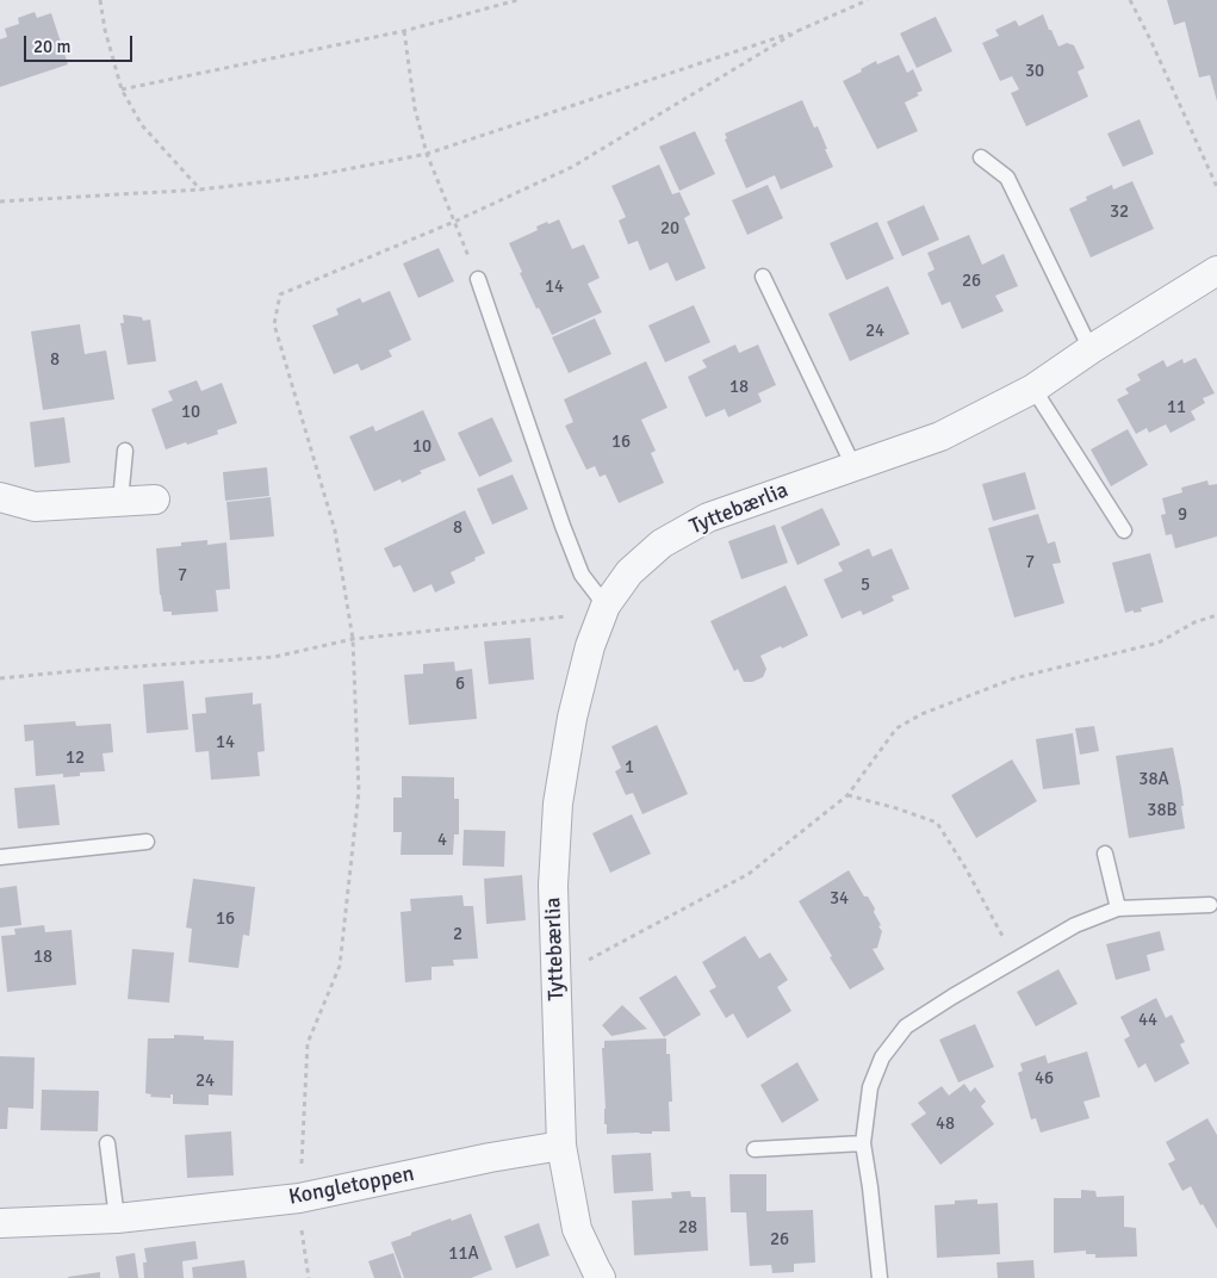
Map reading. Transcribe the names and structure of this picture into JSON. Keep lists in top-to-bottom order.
{
  "streets": {
    "street": ["Tyttebærlia", "Kongletoppen"]
  },
  "crossings": [
    ["Tyttebærlia", "Kongletoppen"]
  ],
  "house_numbers": [
    "30",
    "32",
    "20",
    "26",
    "14",
    "24",
    "8",
    "18",
    "11",
    "10",
    "16",
    "10",
    "9",
    "8",
    "7",
    "7",
    "5",
    "6",
    "14",
    "12",
    "1",
    "38A",
    "38B",
    "4",
    "34",
    "16",
    "2",
    "18",
    "44",
    "46",
    "24",
    "48",
    "28",
    "26",
    "11A"
  ],
  "scale_bar": "20 m"
}
